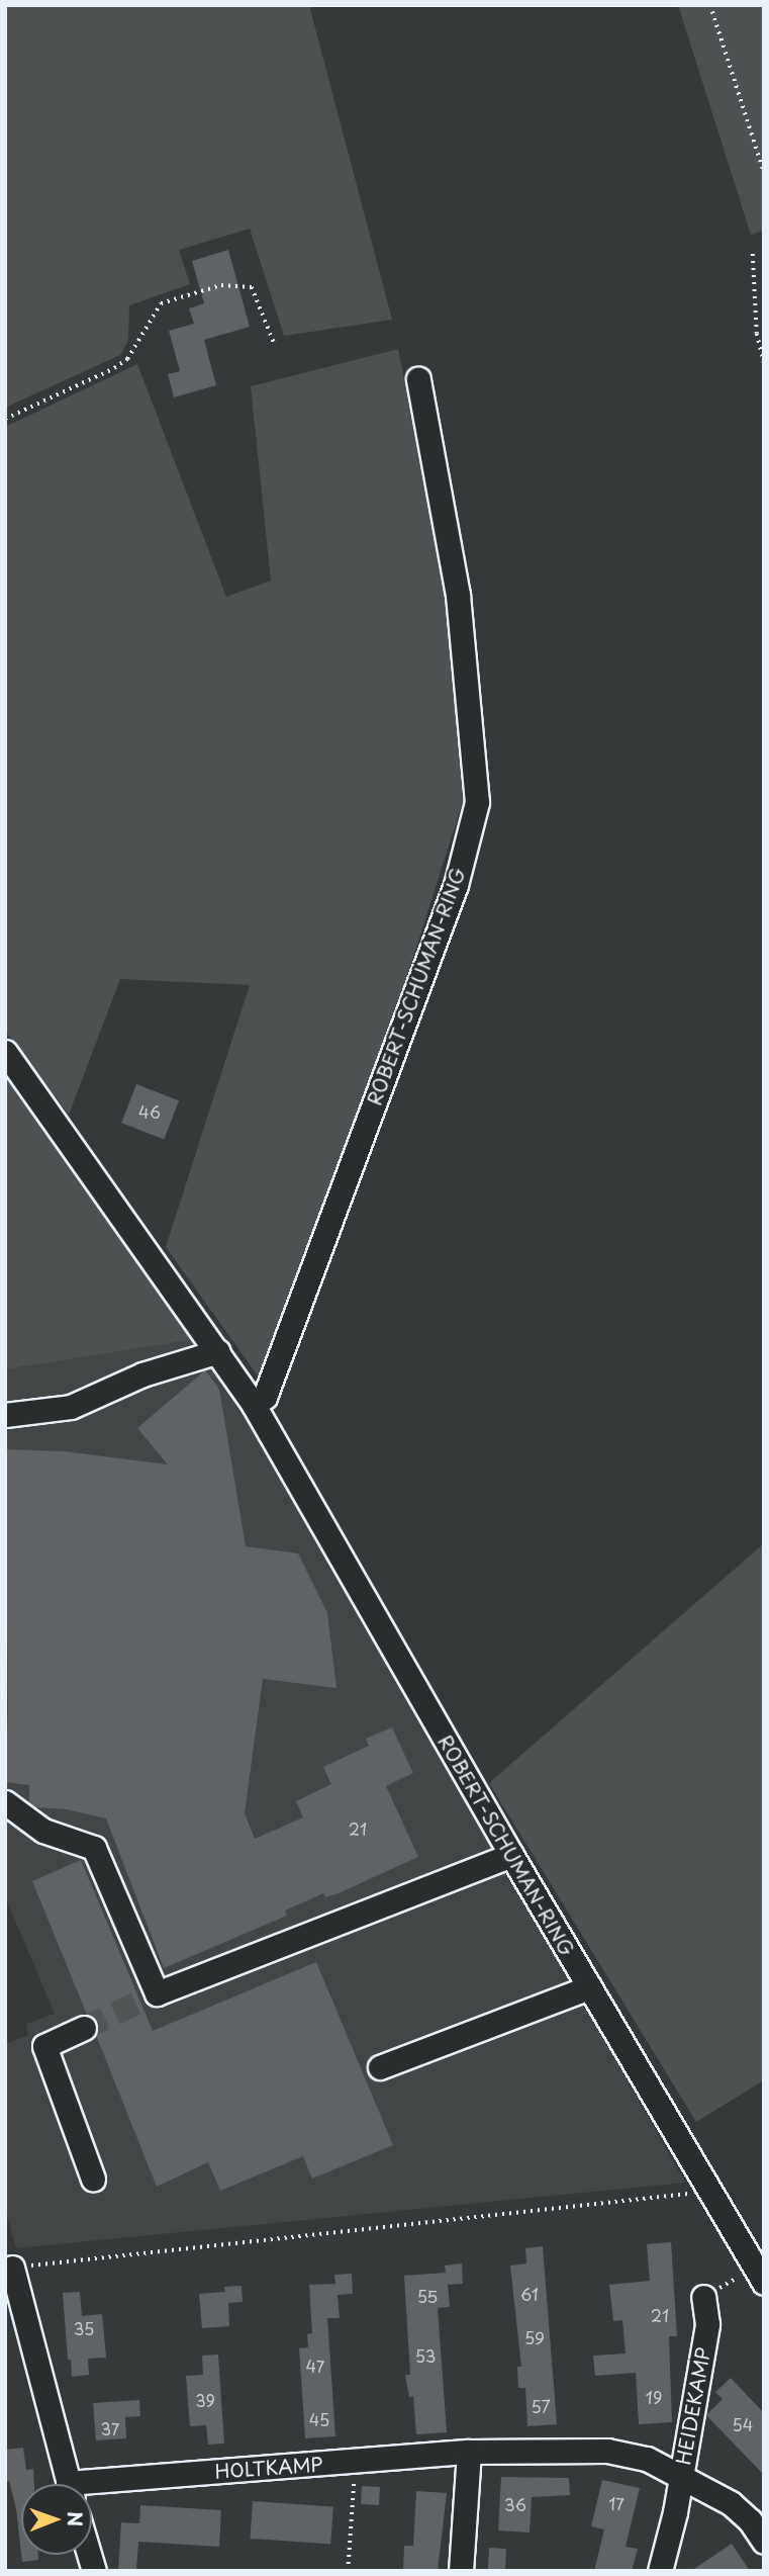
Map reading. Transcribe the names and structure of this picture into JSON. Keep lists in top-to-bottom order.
{
  "streets": {
    "street": ["ROBERT-SCHUMAN-RING", "HEIDEKAMP", "HOLTKAMP"]
  },
  "crossings": [
    ["HEIDEKAMP", "HOLTKAMP"]
  ],
  "house_numbers": [
    "46",
    "21",
    "61",
    "55",
    "21",
    "35",
    "59",
    "53",
    "47",
    "19",
    "39",
    "57",
    "45",
    "54",
    "37",
    "17",
    "36"
  ],
  "north": "right"
}
